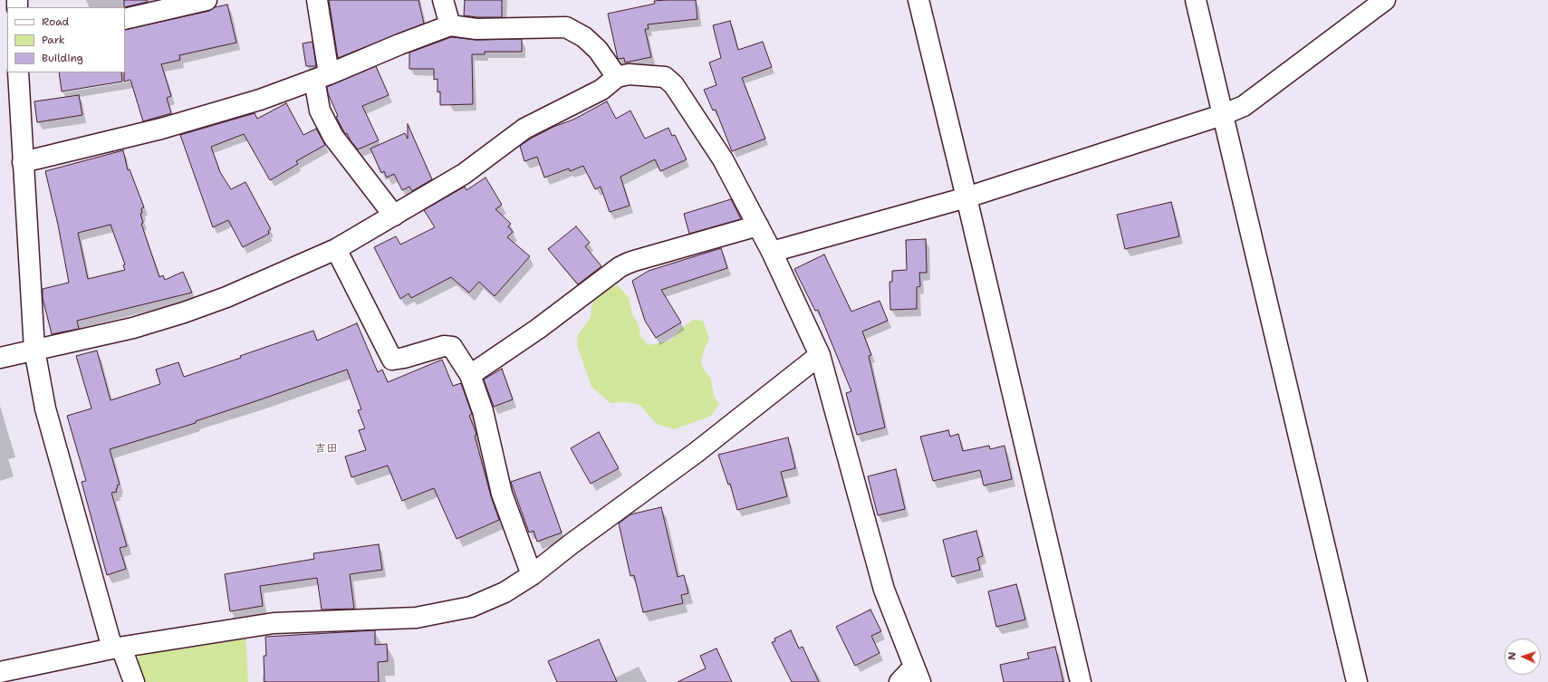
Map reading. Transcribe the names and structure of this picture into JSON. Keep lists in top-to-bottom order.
{
  "districts": ["吉田"],
  "legend": ["Road", "Park", "Building"],
  "north": "left"
}
